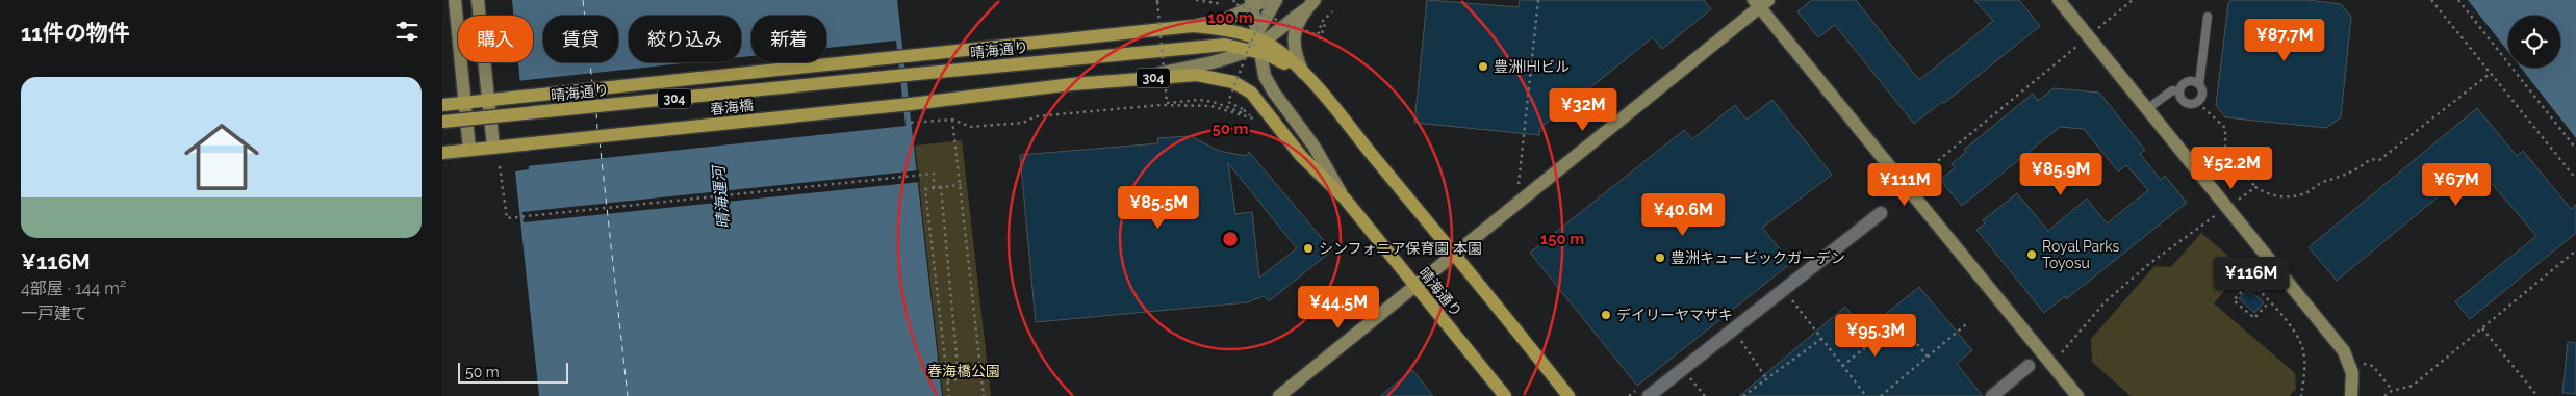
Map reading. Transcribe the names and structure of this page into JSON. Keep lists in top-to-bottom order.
{
  "streets": {
    "main road": ["晴海通り", "304", "春海橋"]
  },
  "crossings": [
    ["晴海通り", "304"],
    ["晴海通り", "春海橋"],
    ["304", "春海橋"]
  ],
  "water": ["晴海運河"],
  "parks": ["春海橋公園"],
  "places": [
    "豊洲IHIビル",
    "シンフォニア保育園 本園",
    "Royal Parks Toyosu",
    "豊洲キュービックガーデン",
    "デイリーヤマザキ"
  ],
  "scale_bar": "50 m",
  "page": {
    "heading": "11件の物件",
    "chip": [
      "購入",
      "賃貸",
      "絞り込み",
      "新着"
    ],
    "price": [
      "¥87.7M",
      "¥32M",
      "¥52.2M",
      "¥85.9M",
      "¥111M",
      "¥67M",
      "¥85.5M",
      "¥40.6M",
      "¥116M",
      "¥44.5M",
      "¥95.3M"
    ],
    "list": [
      {
        "name": "¥116M",
        "note": "4部屋 · 144 m² · 一戸建て"
      }
    ],
    "scale": "50 m"
  },
  "rings": ["100 m", "50 m", "150 m"]
}
